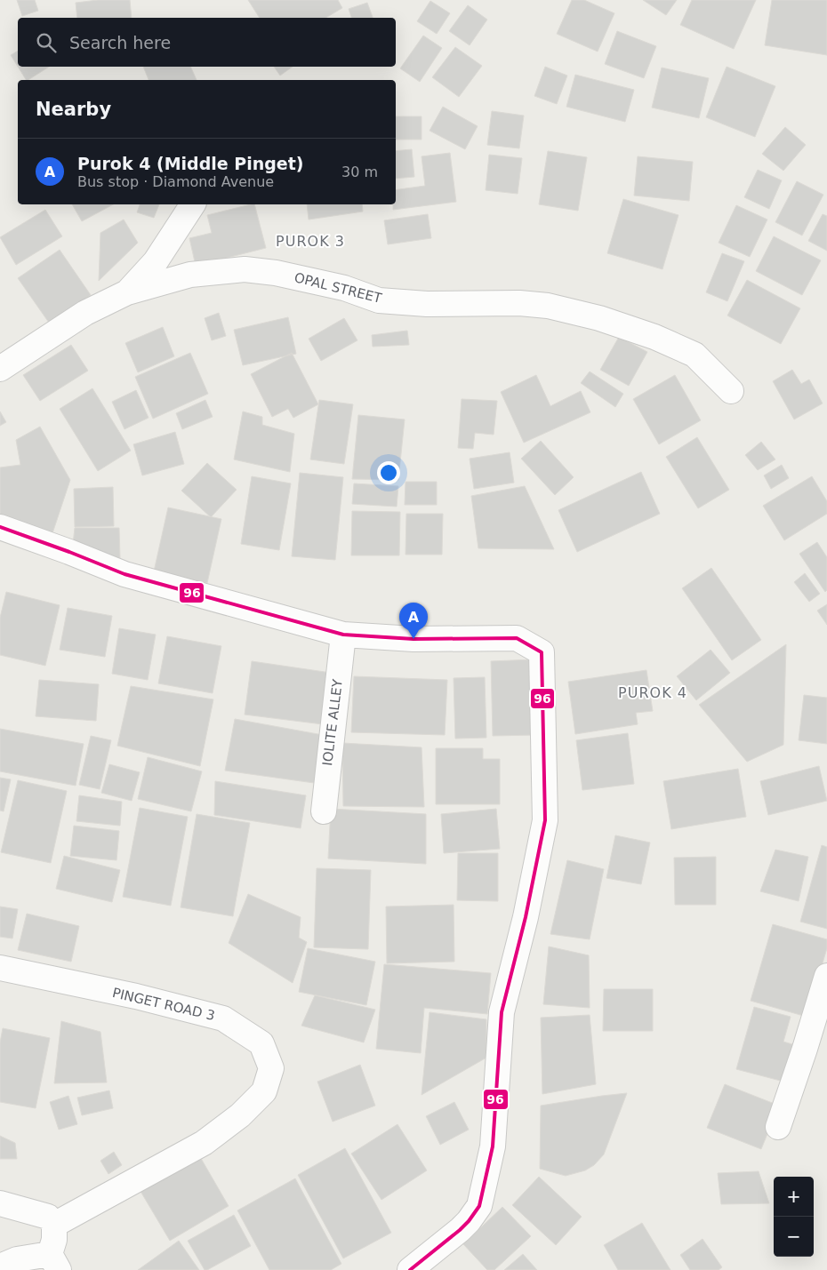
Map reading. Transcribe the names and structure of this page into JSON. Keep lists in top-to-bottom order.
{
  "streets": {
    "street": ["OPAL STREET", "IOLITE ALLEY", "PINGET ROAD 3"]
  },
  "districts": ["PUROK 3", "PUROK 4"],
  "lines": ["transit line 96"],
  "page": {
    "search": "Search here",
    "heading": "Nearby",
    "list": [
      {
        "mark": "A",
        "name": "Purok 4 (Middle Pinget)",
        "note": "Bus stop · Diamond Avenue",
        "value": "30 m"
      }
    ],
    "pins": "A",
    "map_buttons": ["+", "−"]
  }
}
